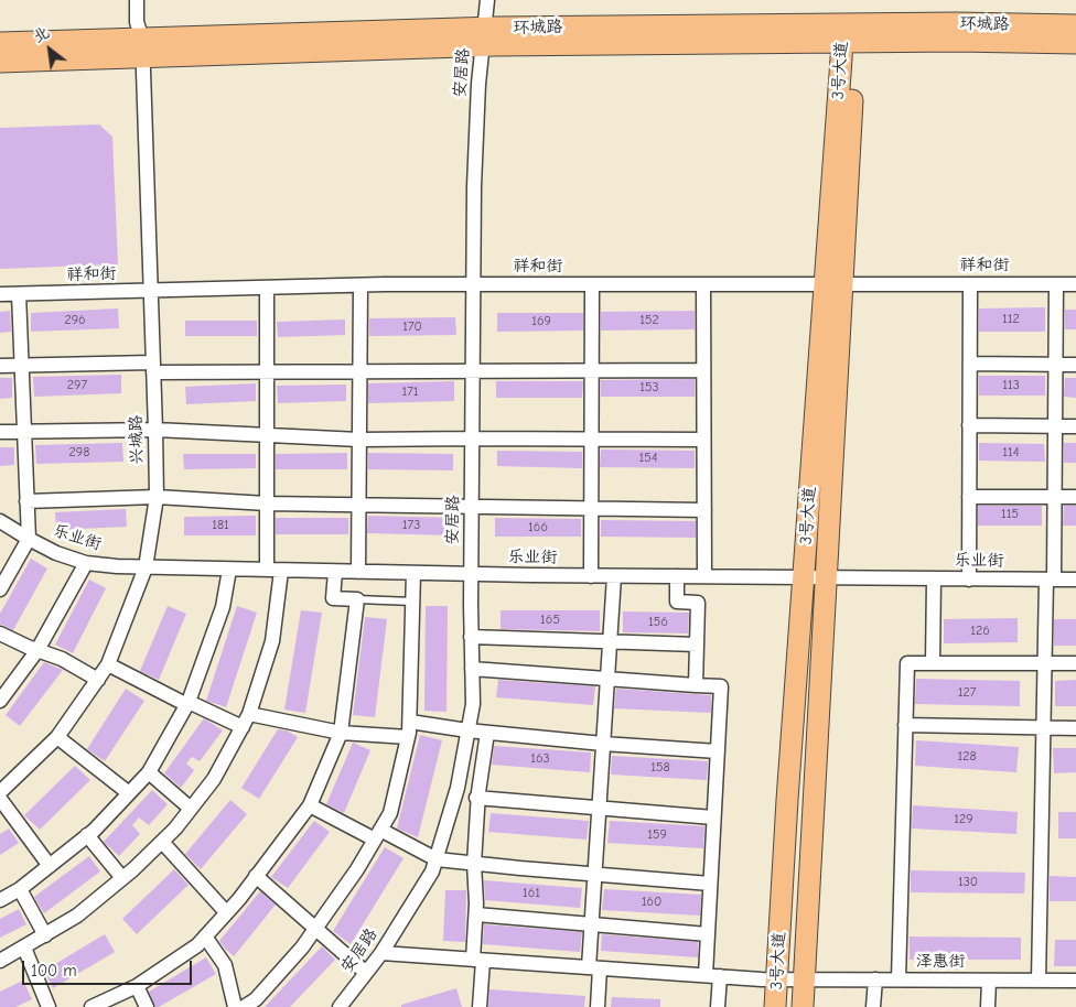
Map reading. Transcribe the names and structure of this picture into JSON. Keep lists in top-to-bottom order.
{
  "streets": {
    "main road": ["环城路", "3号大道"],
    "street": [
      "安居路",
      "祥和街",
      "兴城路",
      "乐业街",
      "泽惠街"
    ]
  },
  "crossings": [
    ["环城路", "3号大道"],
    ["3号大道", "祥和街"],
    ["3号大道", "乐业街"],
    ["3号大道", "泽惠街"],
    ["安居路", "祥和街"],
    ["安居路", "乐业街"],
    ["安居路", "泽惠街"],
    ["祥和街", "兴城路"],
    ["兴城路", "乐业街"]
  ],
  "house_numbers": [
    "112",
    "296",
    "152",
    "169",
    "170",
    "297",
    "113",
    "153",
    "171",
    "298",
    "114",
    "154",
    "115",
    "181",
    "173",
    "166",
    "165",
    "156",
    "126",
    "127",
    "128",
    "163",
    "158",
    "129",
    "159",
    "130",
    "161",
    "160"
  ],
  "scale_bar": "100 m",
  "north": "top left"
}
